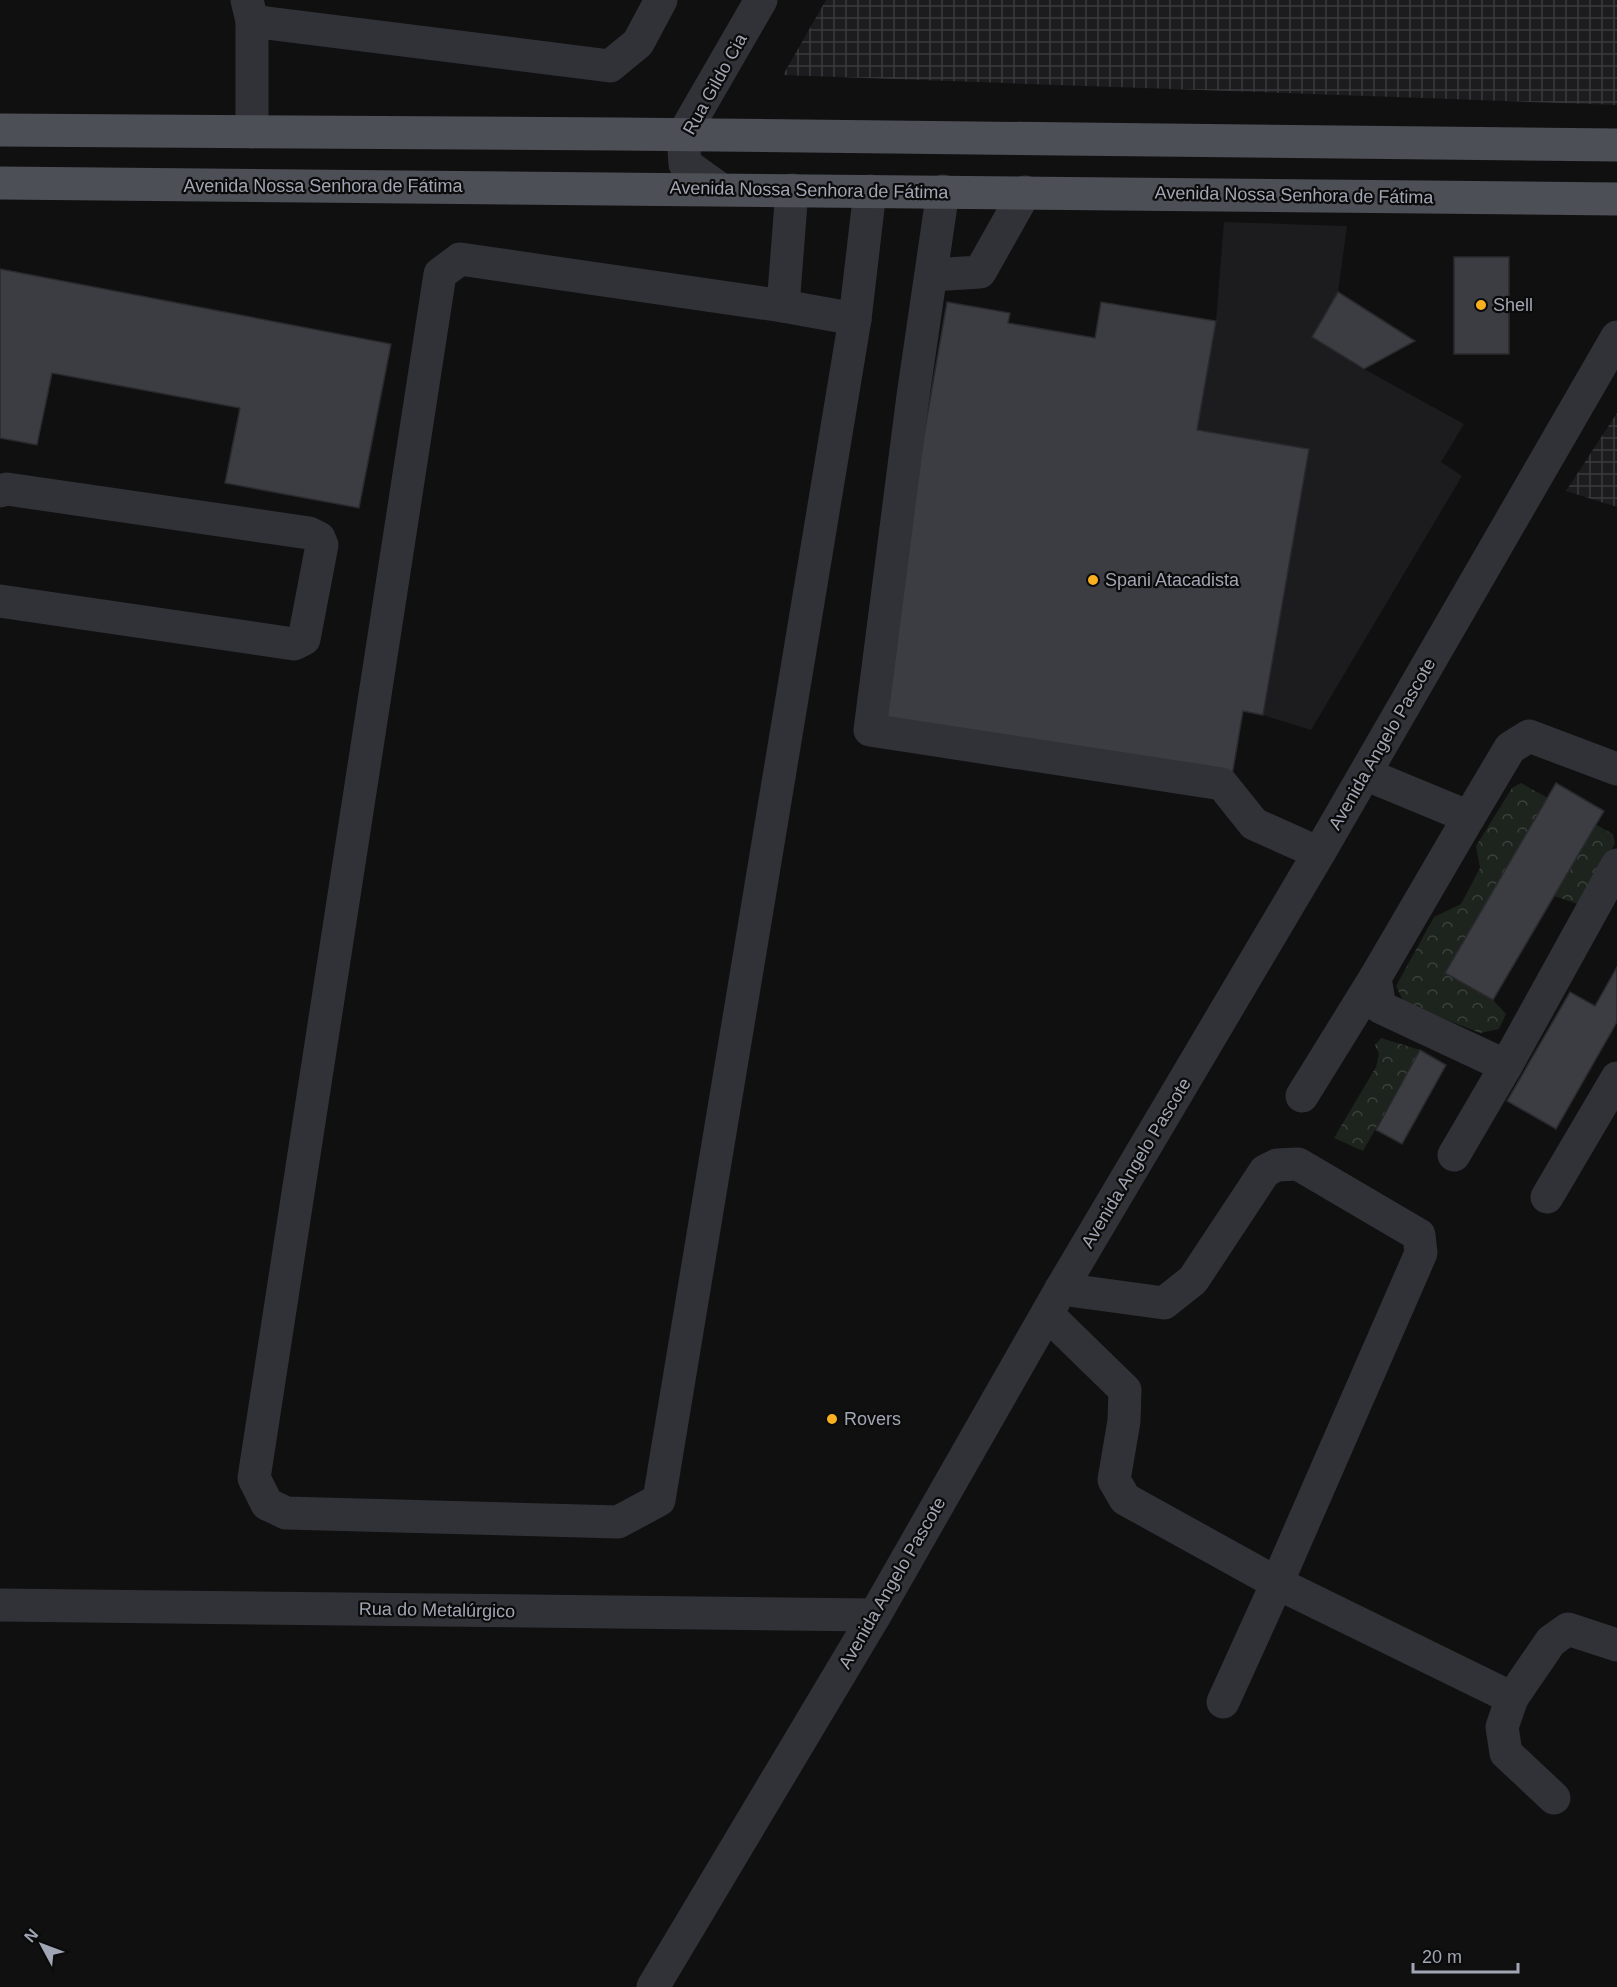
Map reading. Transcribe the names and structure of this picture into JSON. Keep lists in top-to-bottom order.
{
  "streets": {
    "main road": ["Avenida Nossa Senhora de Fátima"],
    "street": ["Rua Gildo Cia", "Avenida Angelo Pascote", "Rua do Metalúrgico"]
  },
  "crossings": [
    ["Rua Gildo Cia", "Avenida Nossa Senhora de Fátima"],
    ["Avenida Angelo Pascote", "Rua do Metalúrgico"]
  ],
  "places": ["Shell", "Spani Atacadista", "Rovers"],
  "scale_bar": "20 m",
  "north": "top left"
}
